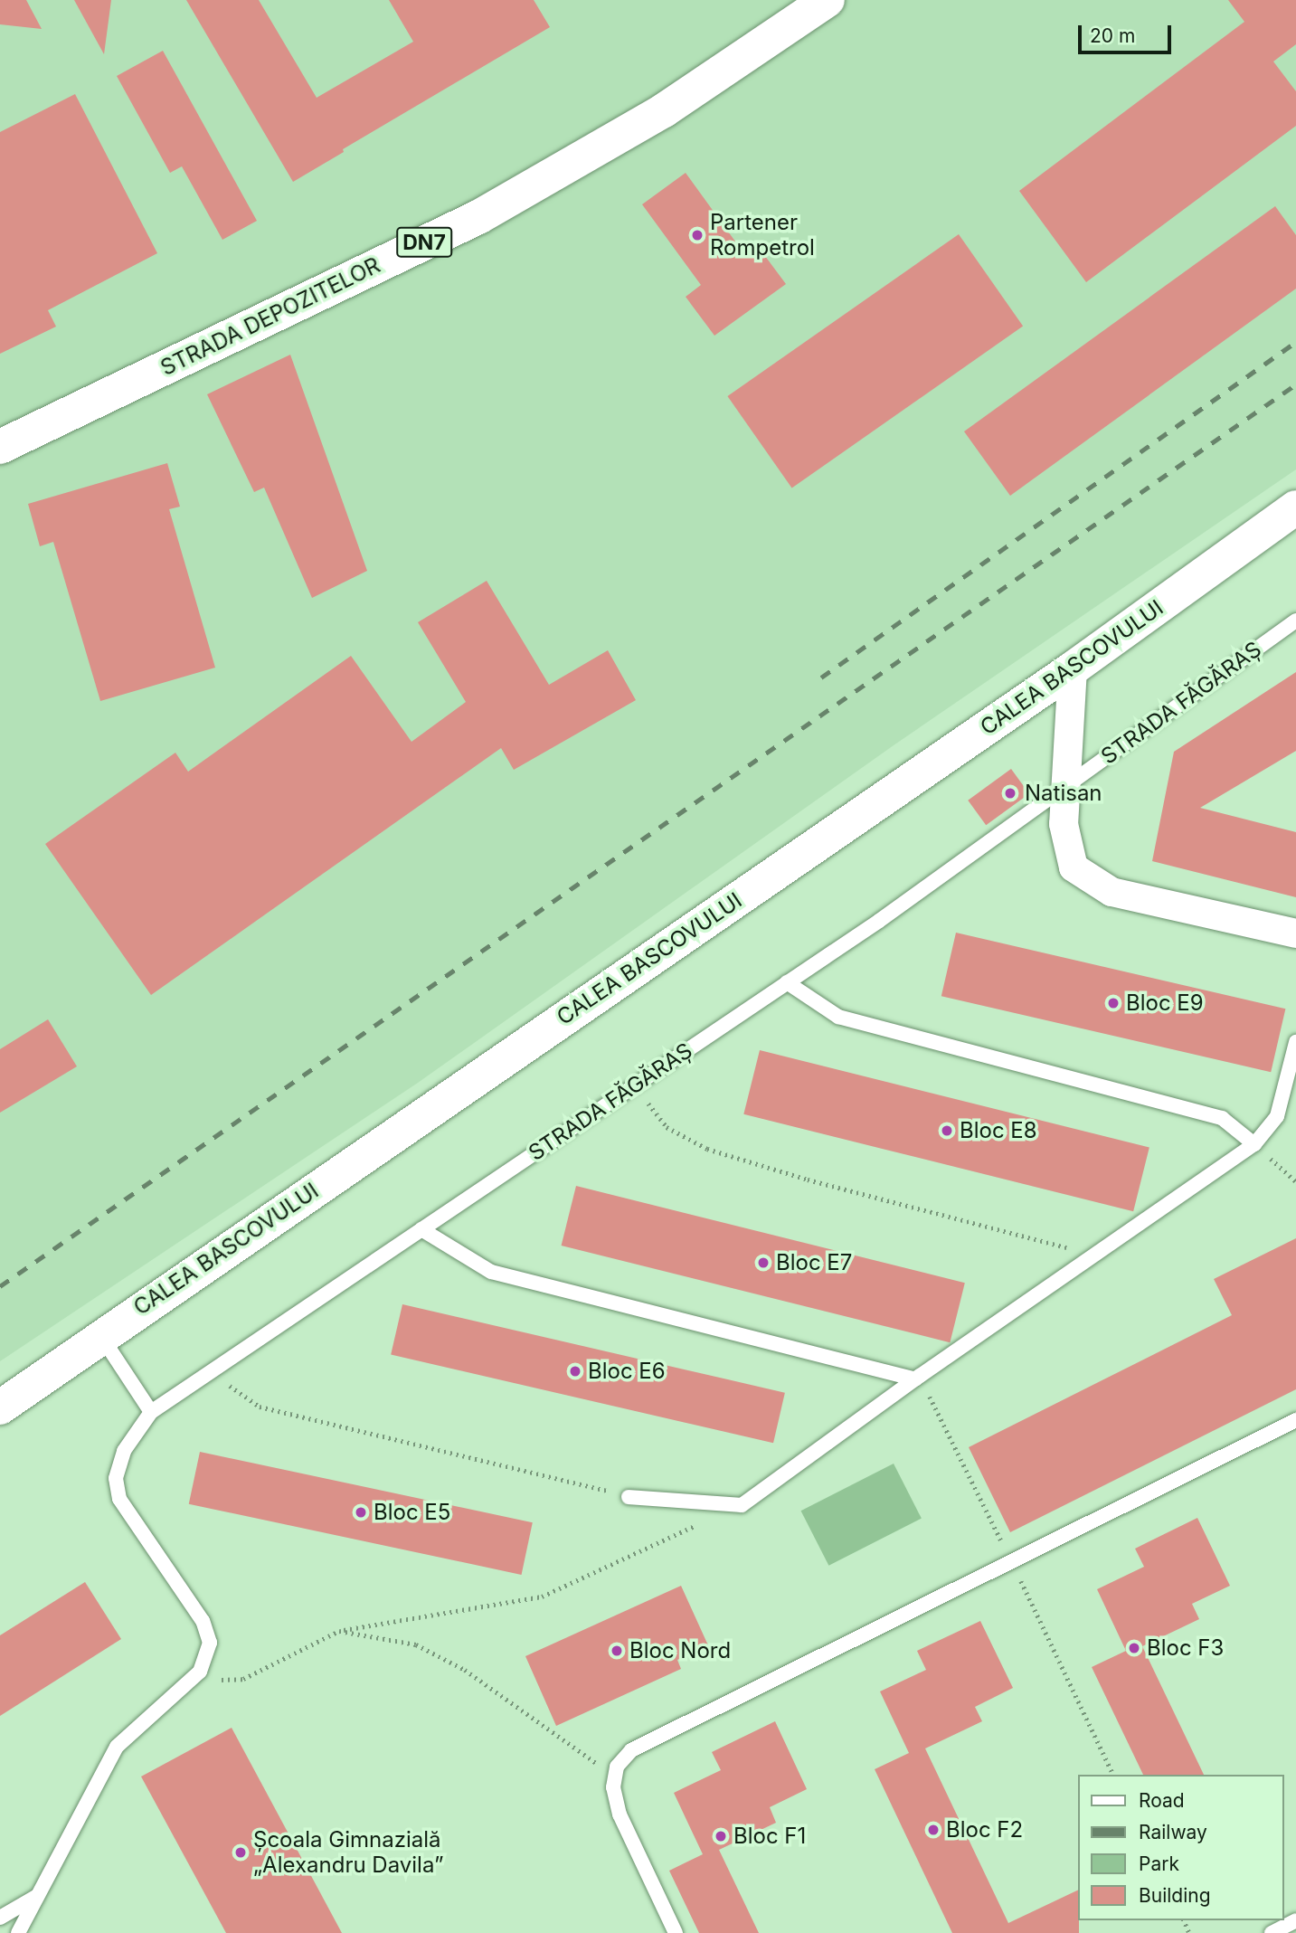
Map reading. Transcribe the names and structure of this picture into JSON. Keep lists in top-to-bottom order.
{
  "streets": {
    "street": [
      "DN7",
      "STRADA DEPOZITELOR",
      "CALEA BASCOVULUI",
      "STRADA FĂGĂRAȘ"
    ]
  },
  "crossings": [
    ["CALEA BASCOVULUI", "STRADA FĂGĂRAȘ"]
  ],
  "places": [
    "Partener Rompetrol",
    "Natisan",
    "Bloc E9",
    "Bloc E8",
    "Bloc E7",
    "Bloc E6",
    "Bloc E5",
    "Bloc F3",
    "Bloc Nord",
    "Bloc F2",
    "Bloc F1",
    "Școala Gimnazială „Alexandru Davila”"
  ],
  "legend": [
    "Road",
    "Railway",
    "Park",
    "Building"
  ],
  "scale_bar": "20 m"
}
